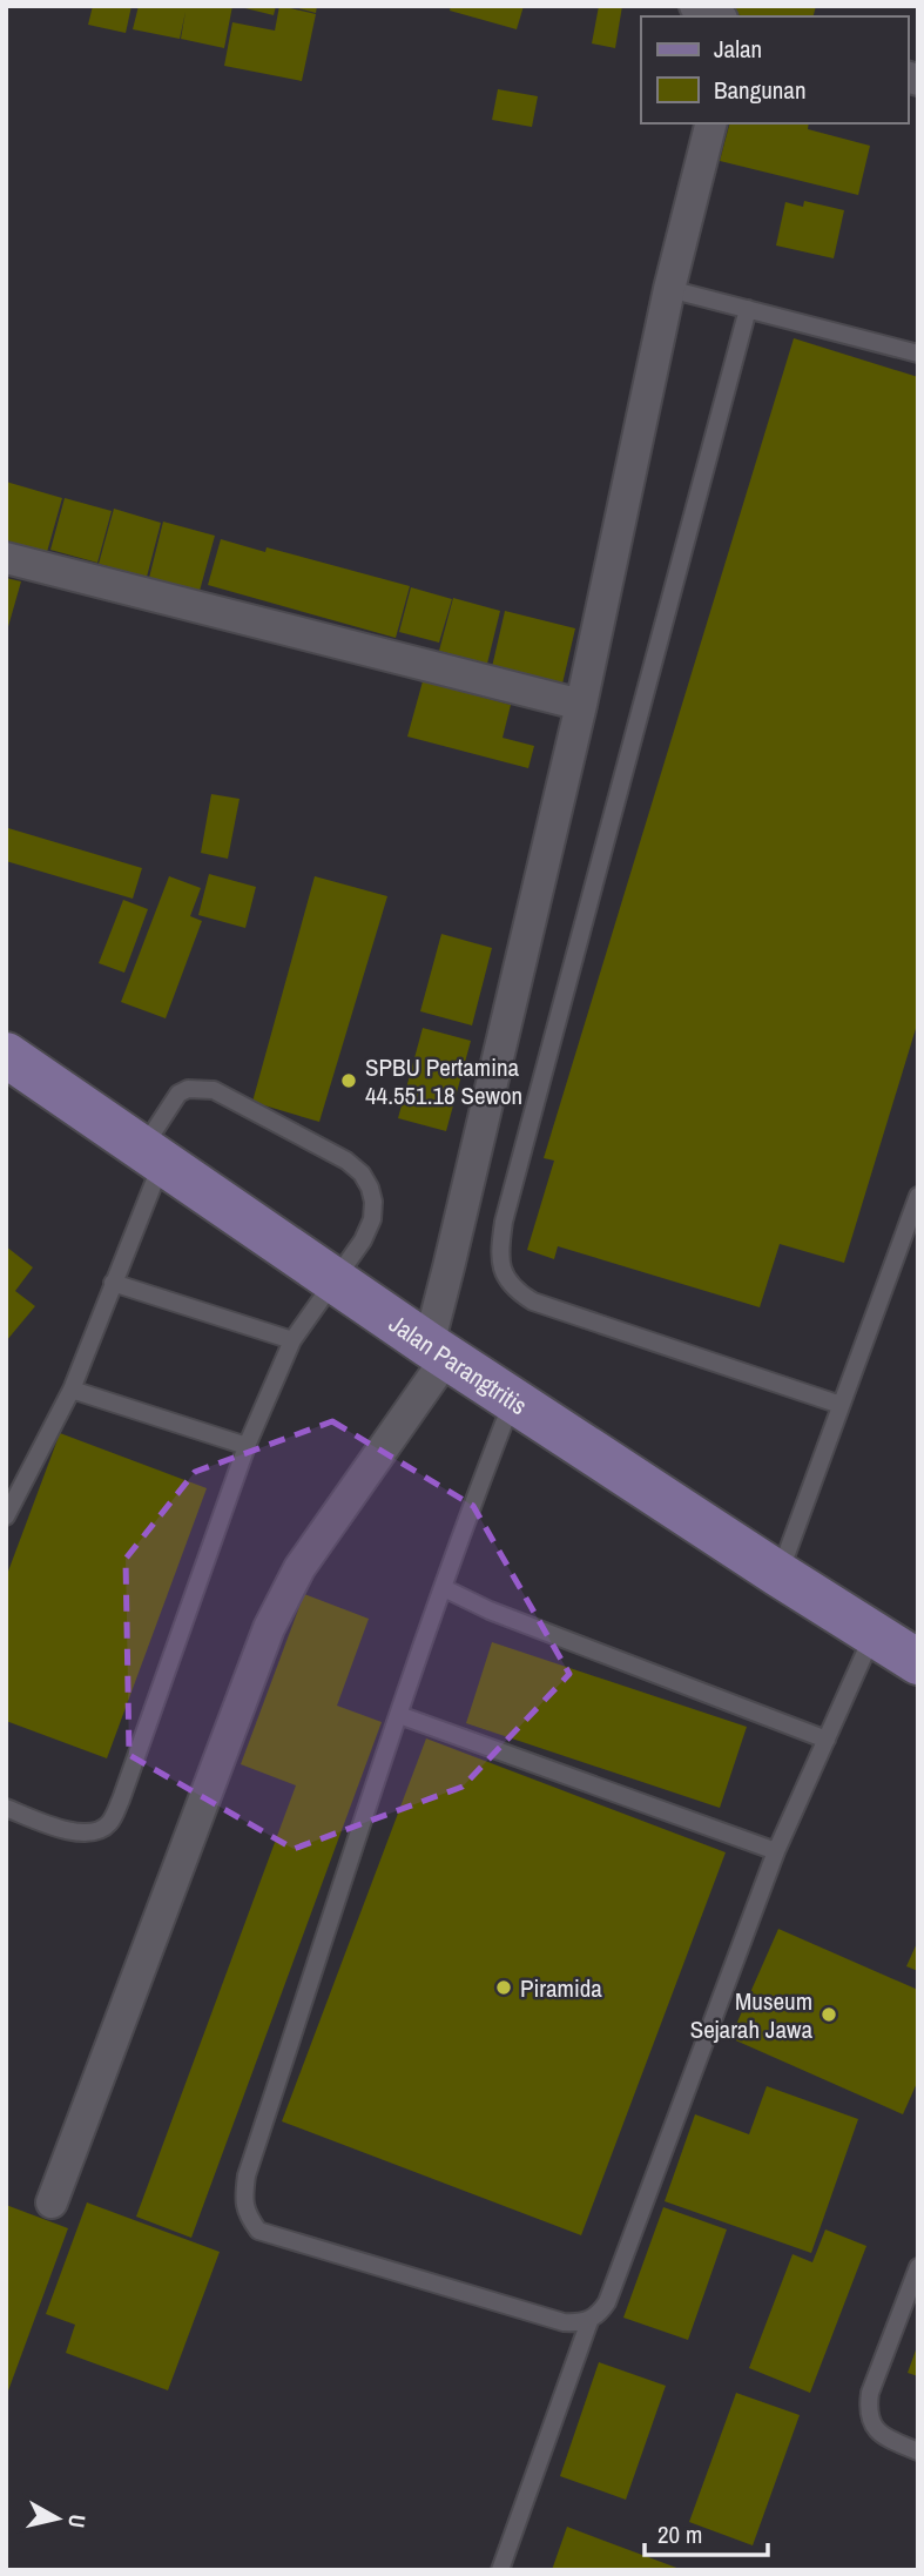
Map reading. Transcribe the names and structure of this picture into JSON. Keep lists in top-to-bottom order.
{
  "streets": {
    "main road": ["Jalan Parangtritis"]
  },
  "places": ["SPBU Pertamina 44.551.18 Sewon", "Piramida", "Museum Sejarah Jawa"],
  "legend": ["Jalan", "Bangunan"],
  "scale_bar": "20 m",
  "north": "right"
}
